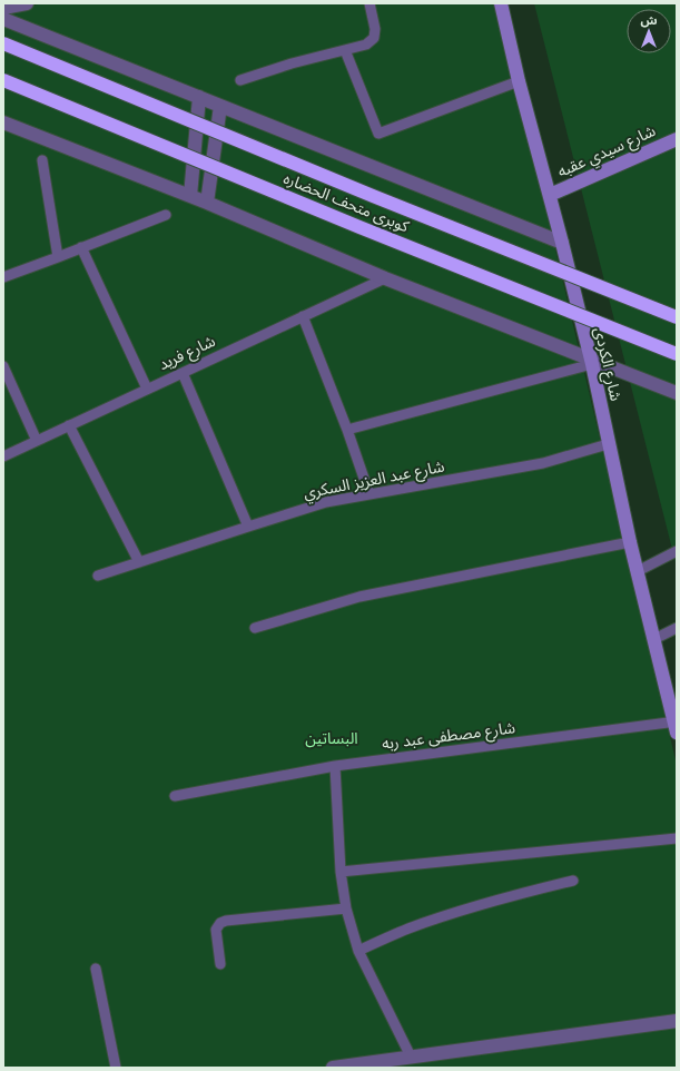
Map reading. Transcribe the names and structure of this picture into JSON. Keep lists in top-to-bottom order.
{
  "streets": {
    "highway": ["كوبرى متحف الحضاره"],
    "street": ["شارع سيدي عقبه", "شارع الكردى"],
    "lane": ["شارع فريد", "شارع عبد العزيز السكري", "شارع مصطفى عبد ربه"]
  },
  "crossings": [
    ["شارع سيدي عقبه", "شارع الكردى"],
    ["شارع الكردى", "شارع عبد العزيز السكري"],
    ["شارع الكردى", "شارع مصطفى عبد ربه"]
  ],
  "parks": ["البساتين"],
  "north": "top"
}
